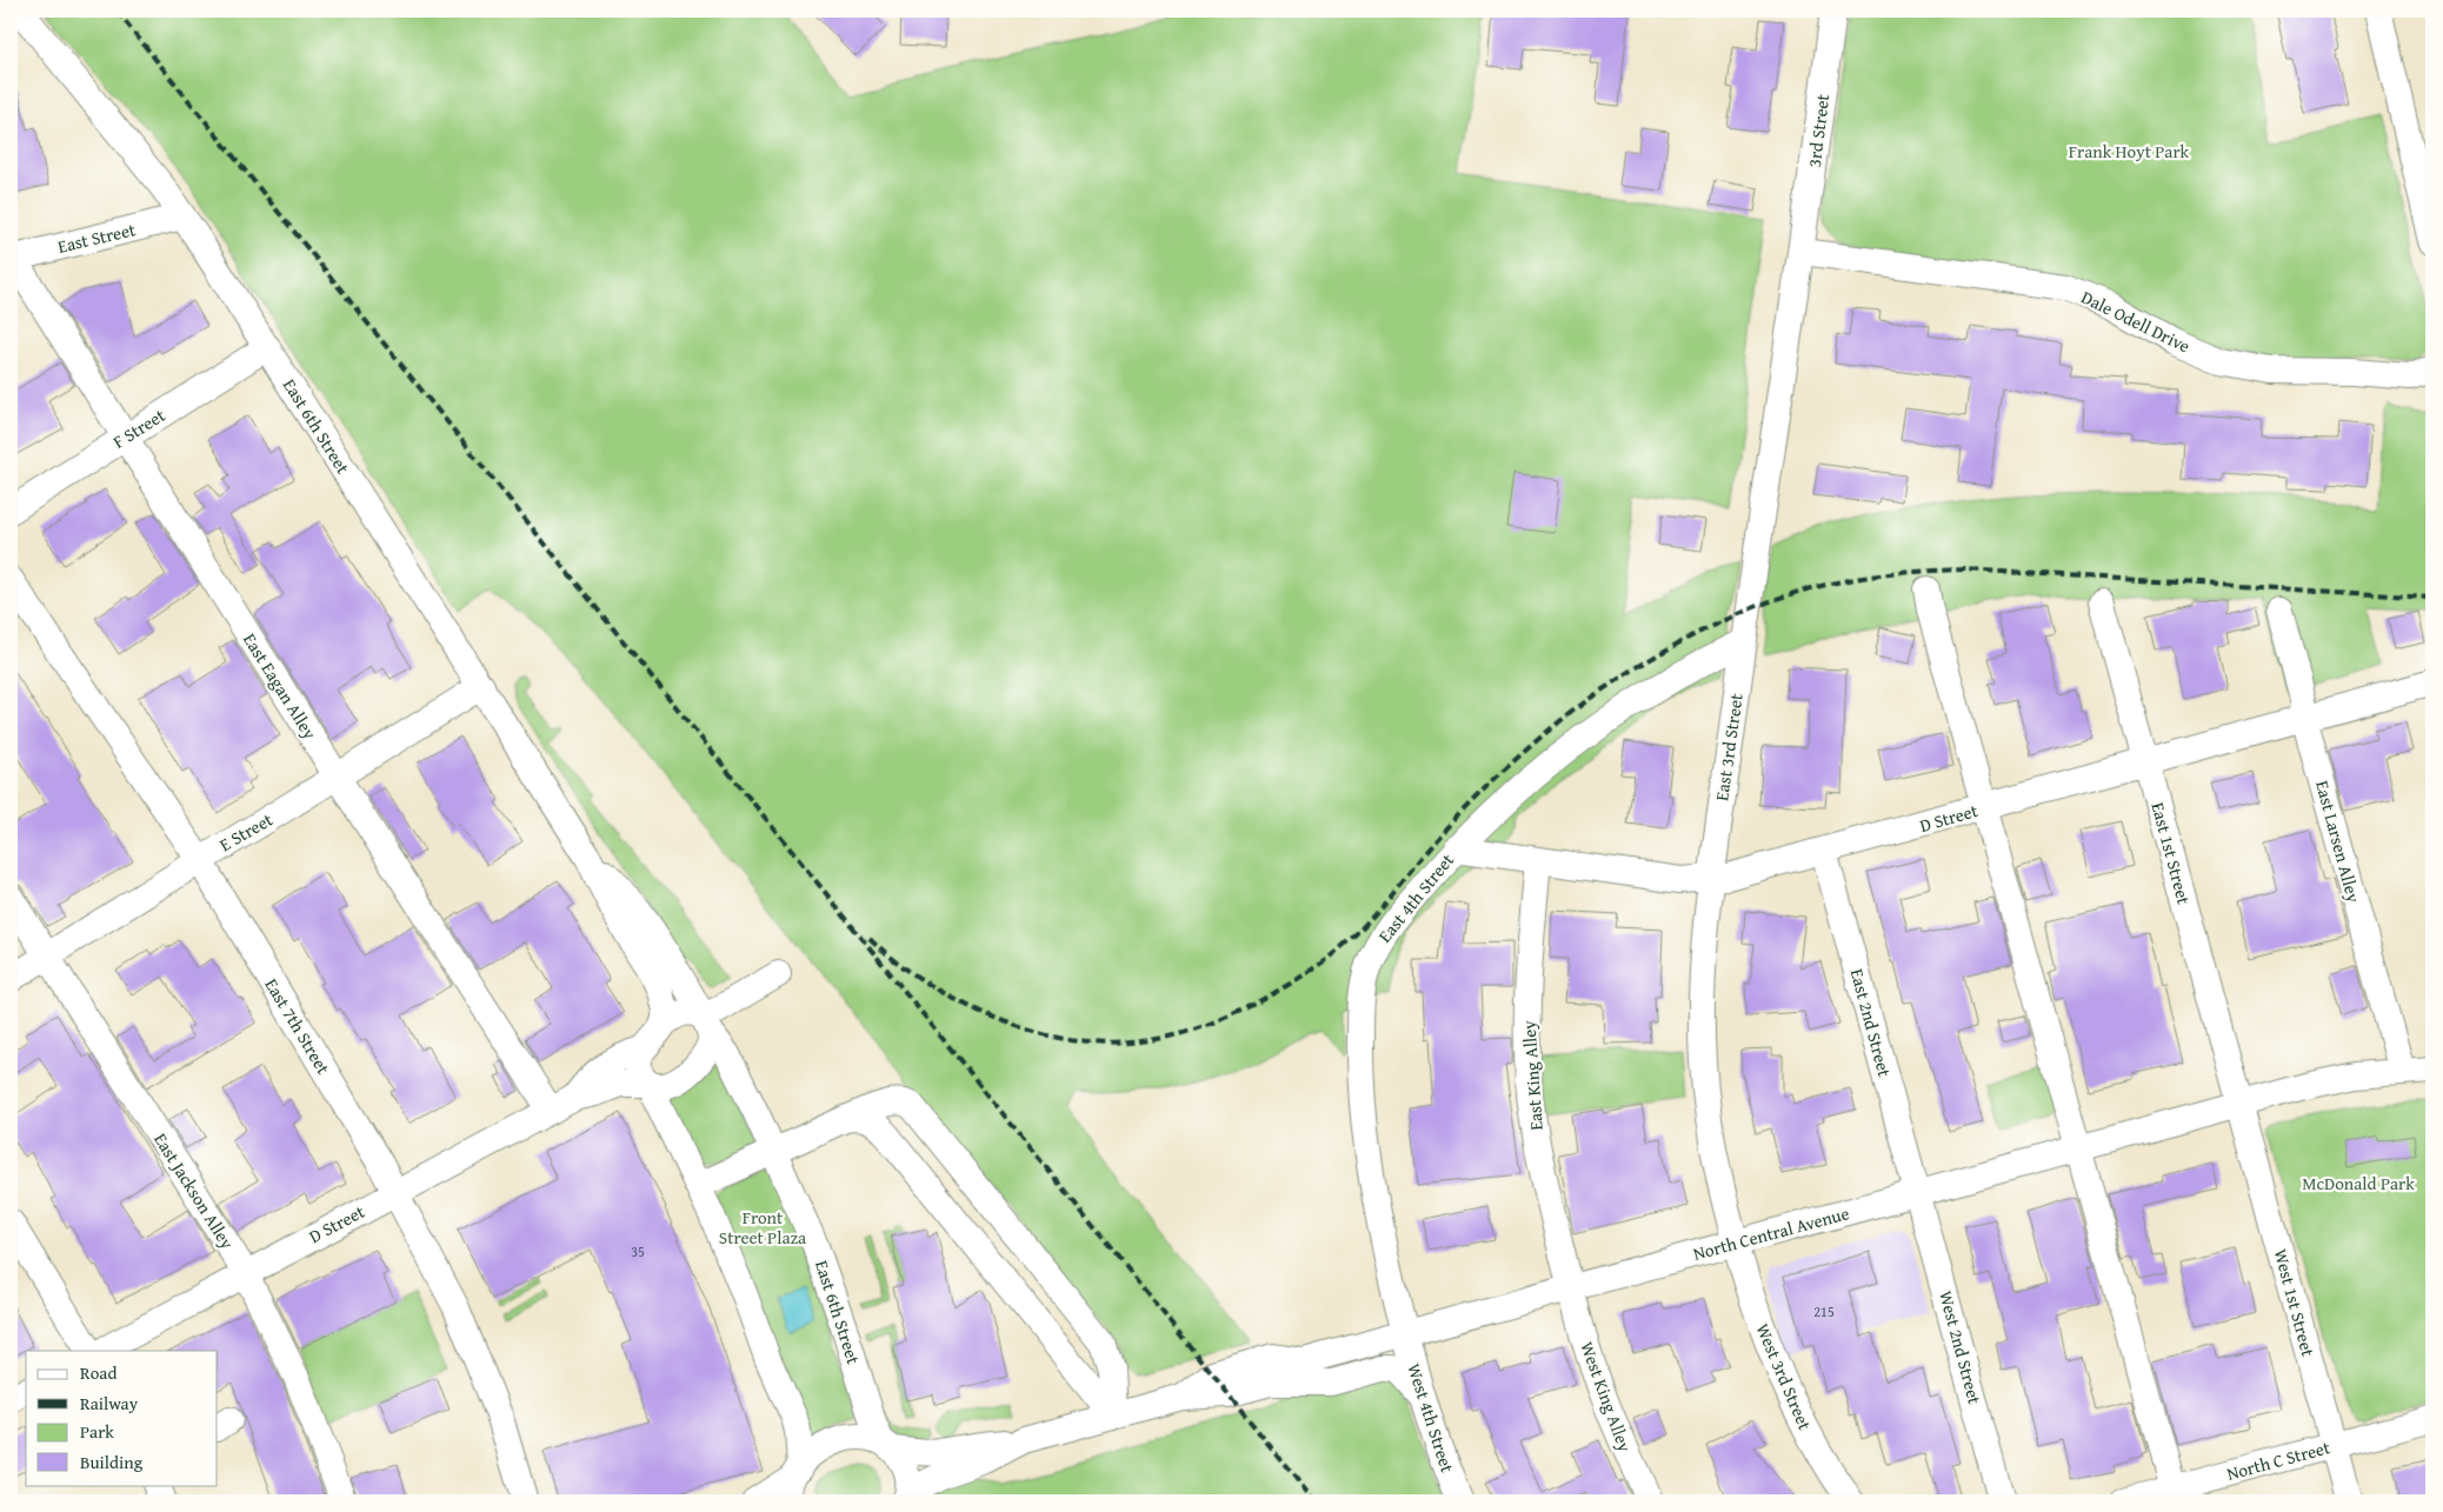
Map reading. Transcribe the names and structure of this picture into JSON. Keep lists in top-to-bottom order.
{
  "streets": {
    "street": [
      "3rd Street",
      "East Street",
      "Dale Odell Drive",
      "East 6th Street",
      "F Street",
      "East Eagan Alley",
      "East 3rd Street",
      "D Street",
      "E Street",
      "East Larsen Alley",
      "East 1st Street",
      "East 4th Street",
      "East 2nd Street",
      "East 7th Street",
      "East King Alley",
      "East Jackson Alley",
      "North Central Avenue",
      "West 1st Street",
      "West 2nd Street",
      "West 3rd Street",
      "West King Alley",
      "West 4th Street",
      "North C Street"
    ]
  },
  "crossings": [
    ["3rd Street", "Dale Odell Drive"],
    ["3rd Street", "East 3rd Street"],
    ["East Street", "East 6th Street"],
    ["East Street", "East Eagan Alley"],
    ["Dale Odell Drive", "East 3rd Street"],
    ["East 6th Street", "F Street"],
    ["East 6th Street", "D Street"],
    ["East 6th Street", "E Street"],
    ["East 6th Street", "North Central Avenue"],
    ["F Street", "East Eagan Alley"],
    ["East Eagan Alley", "D Street"],
    ["East Eagan Alley", "E Street"],
    ["East 3rd Street", "D Street"],
    ["East 3rd Street", "East 4th Street"],
    ["East 3rd Street", "North Central Avenue"],
    ["East 3rd Street", "West 3rd Street"],
    ["D Street", "East Larsen Alley"],
    ["D Street", "East 1st Street"],
    ["D Street", "East 4th Street"],
    ["D Street", "East 2nd Street"],
    ["D Street", "East 7th Street"],
    ["D Street", "East King Alley"],
    ["D Street", "East Jackson Alley"],
    ["E Street", "East 7th Street"],
    ["E Street", "East Jackson Alley"],
    ["East Larsen Alley", "North Central Avenue"],
    ["East 1st Street", "North Central Avenue"],
    ["East 1st Street", "West 1st Street"],
    ["East 4th Street", "North Central Avenue"],
    ["East 4th Street", "West 4th Street"],
    ["East 2nd Street", "North Central Avenue"],
    ["East 2nd Street", "West 2nd Street"],
    ["East King Alley", "North Central Avenue"],
    ["East King Alley", "West King Alley"],
    ["North Central Avenue", "West 1st Street"],
    ["North Central Avenue", "West 2nd Street"],
    ["North Central Avenue", "West 3rd Street"],
    ["North Central Avenue", "West King Alley"],
    ["North Central Avenue", "West 4th Street"],
    ["West 1st Street", "North C Street"]
  ],
  "parks": ["Frank Hoyt Park", "McDonald Park", "Front Street Plaza"],
  "house_numbers": ["35", "215"],
  "legend": [
    "Road",
    "Railway",
    "Park",
    "Building"
  ]
}
